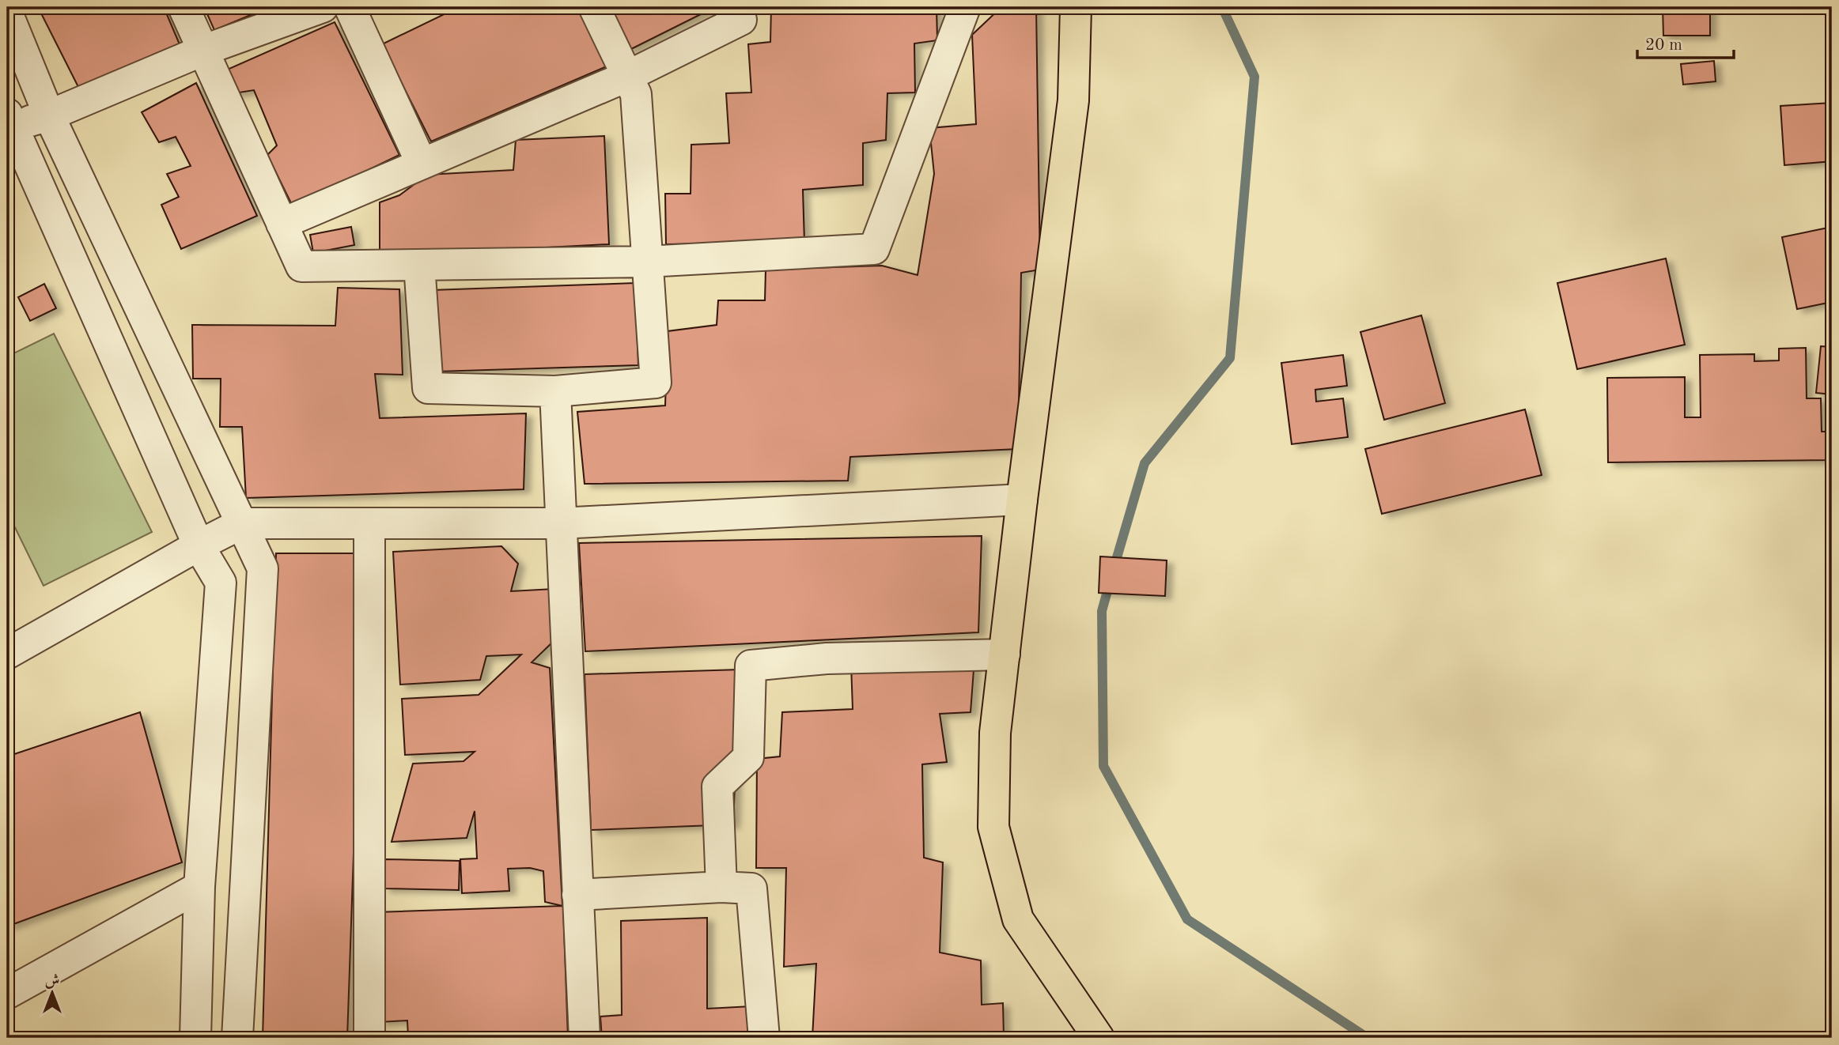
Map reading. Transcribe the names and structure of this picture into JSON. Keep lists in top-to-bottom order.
{
  "scale_bar": "20 m",
  "north": "top"
}
